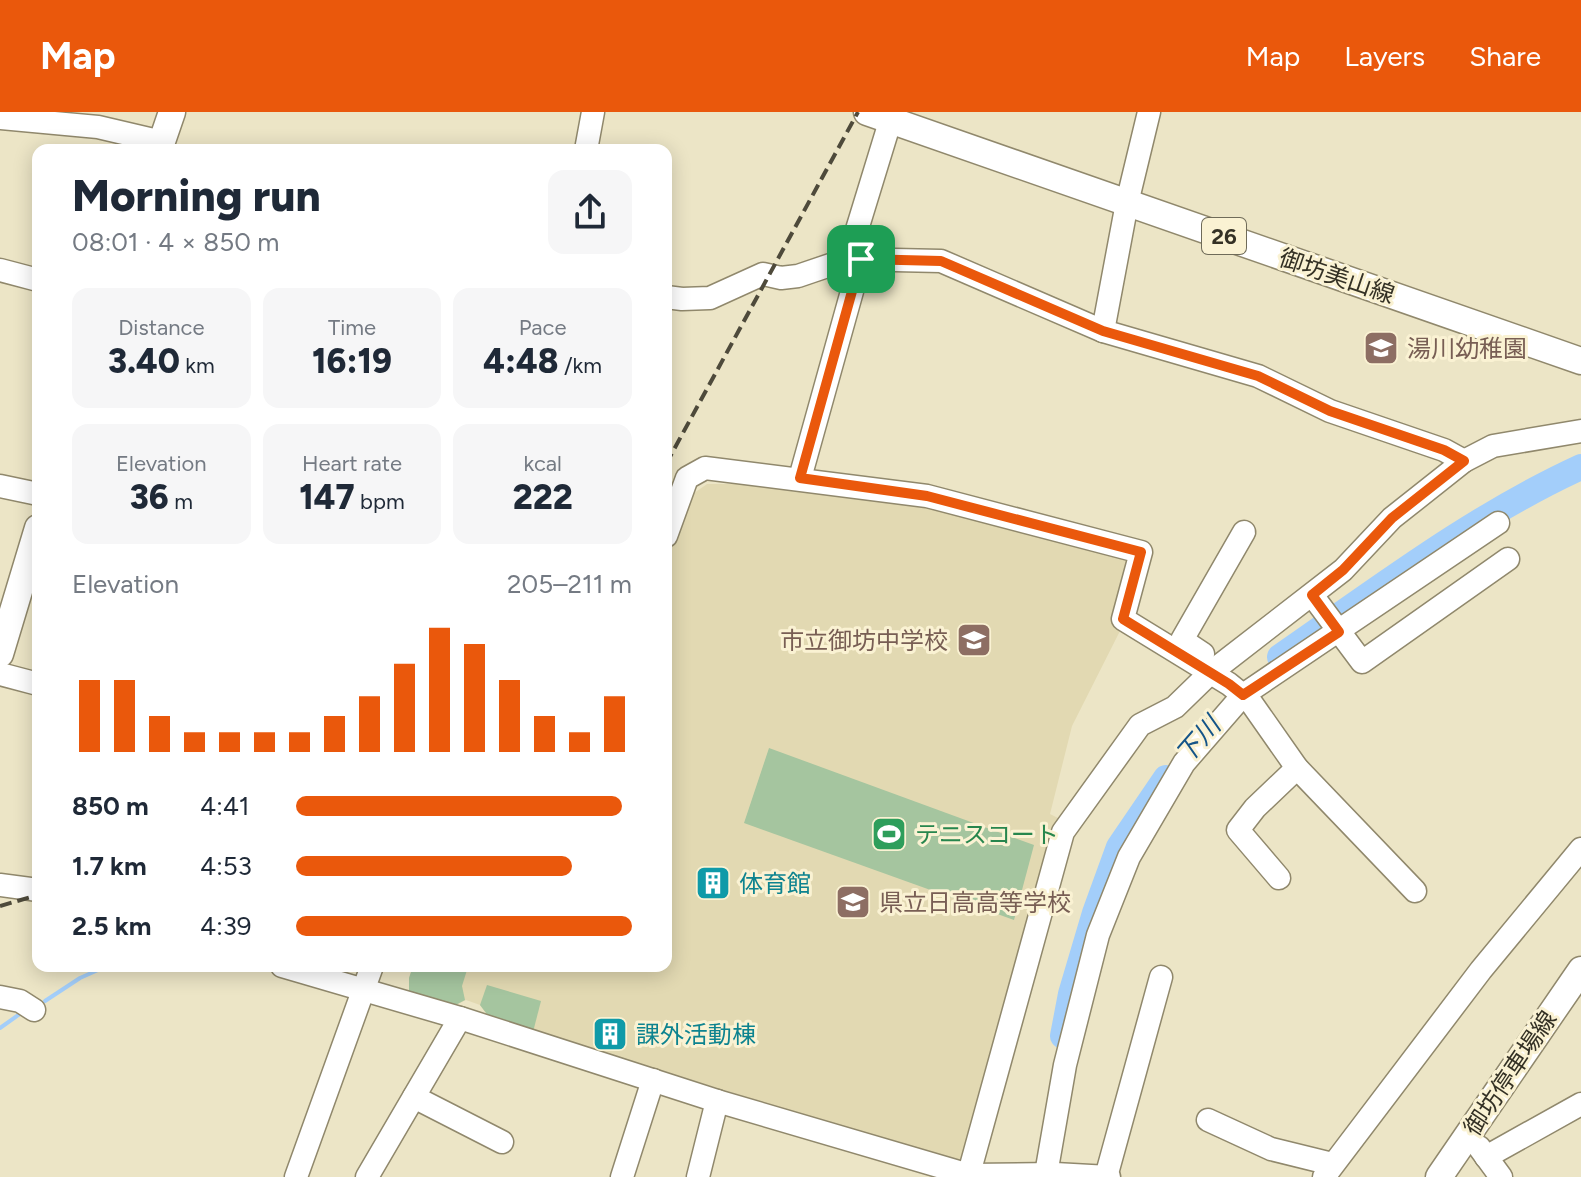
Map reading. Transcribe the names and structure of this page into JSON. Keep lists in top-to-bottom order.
{
  "streets": {
    "main road": ["26", "御坊美山線", "御坊停車場線"]
  },
  "water": ["下川"],
  "places": {
    "school or university": ["湯川幼稚園", "市立御坊中学校", "県立日高高等学校"],
    "sports": ["テニスコート"],
    "building": ["体育館", "課外活動棟"]
  },
  "page": {
    "header": "Map",
    "nav": ["Map", "Layers", "Share"],
    "heading": ["Morning run", "08:01 · 4 × 850 m"],
    "stats": [
      ["Distance", "3.40 km"],
      ["Time", "16:19"],
      ["Pace", "4:48 /km"],
      ["Elevation", "36 m"],
      ["Heart rate", "147 bpm"],
      ["kcal", "222"]
    ],
    "chart": ["Elevation", "205–211 m"],
    "list": [
      {
        "name": "850 m",
        "note": "4:41"
      },
      {
        "name": "1.7 km",
        "note": "4:53"
      },
      {
        "name": "2.5 km",
        "note": "4:39"
      }
    ]
  }
}
